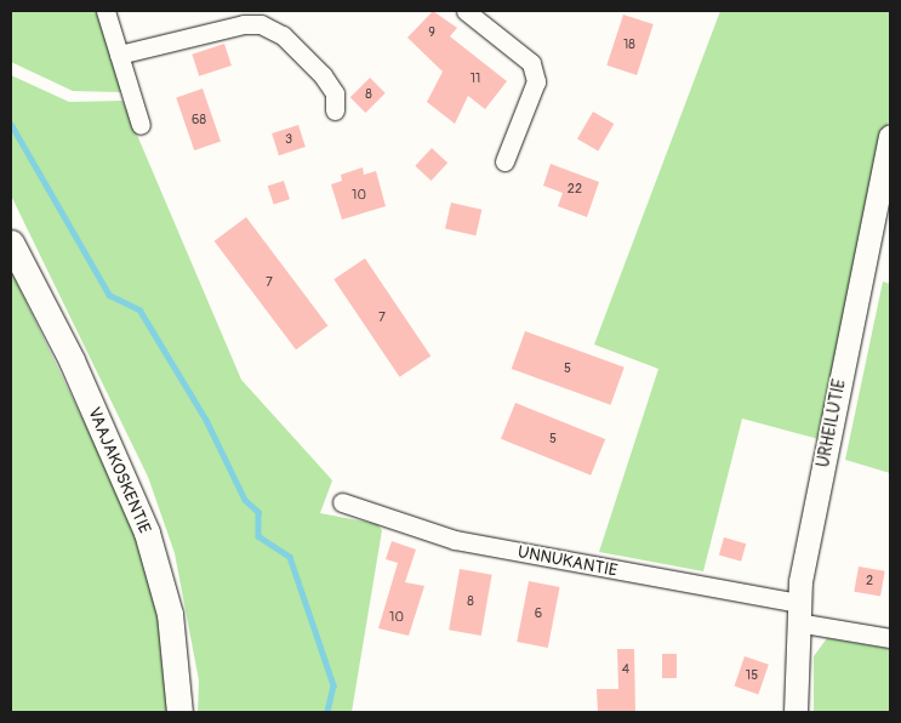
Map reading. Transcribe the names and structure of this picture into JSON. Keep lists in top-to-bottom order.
{
  "streets": {
    "main road": ["VAAJAKOSKENTIE"],
    "street": ["URHEILUTIE", "UNNUKANTIE"]
  },
  "crossings": [
    ["URHEILUTIE", "UNNUKANTIE"]
  ],
  "house_numbers": [
    "9",
    "18",
    "11",
    "8",
    "68",
    "3",
    "22",
    "10",
    "7",
    "7",
    "5",
    "5",
    "2",
    "8",
    "6",
    "10",
    "4",
    "15"
  ]
}
